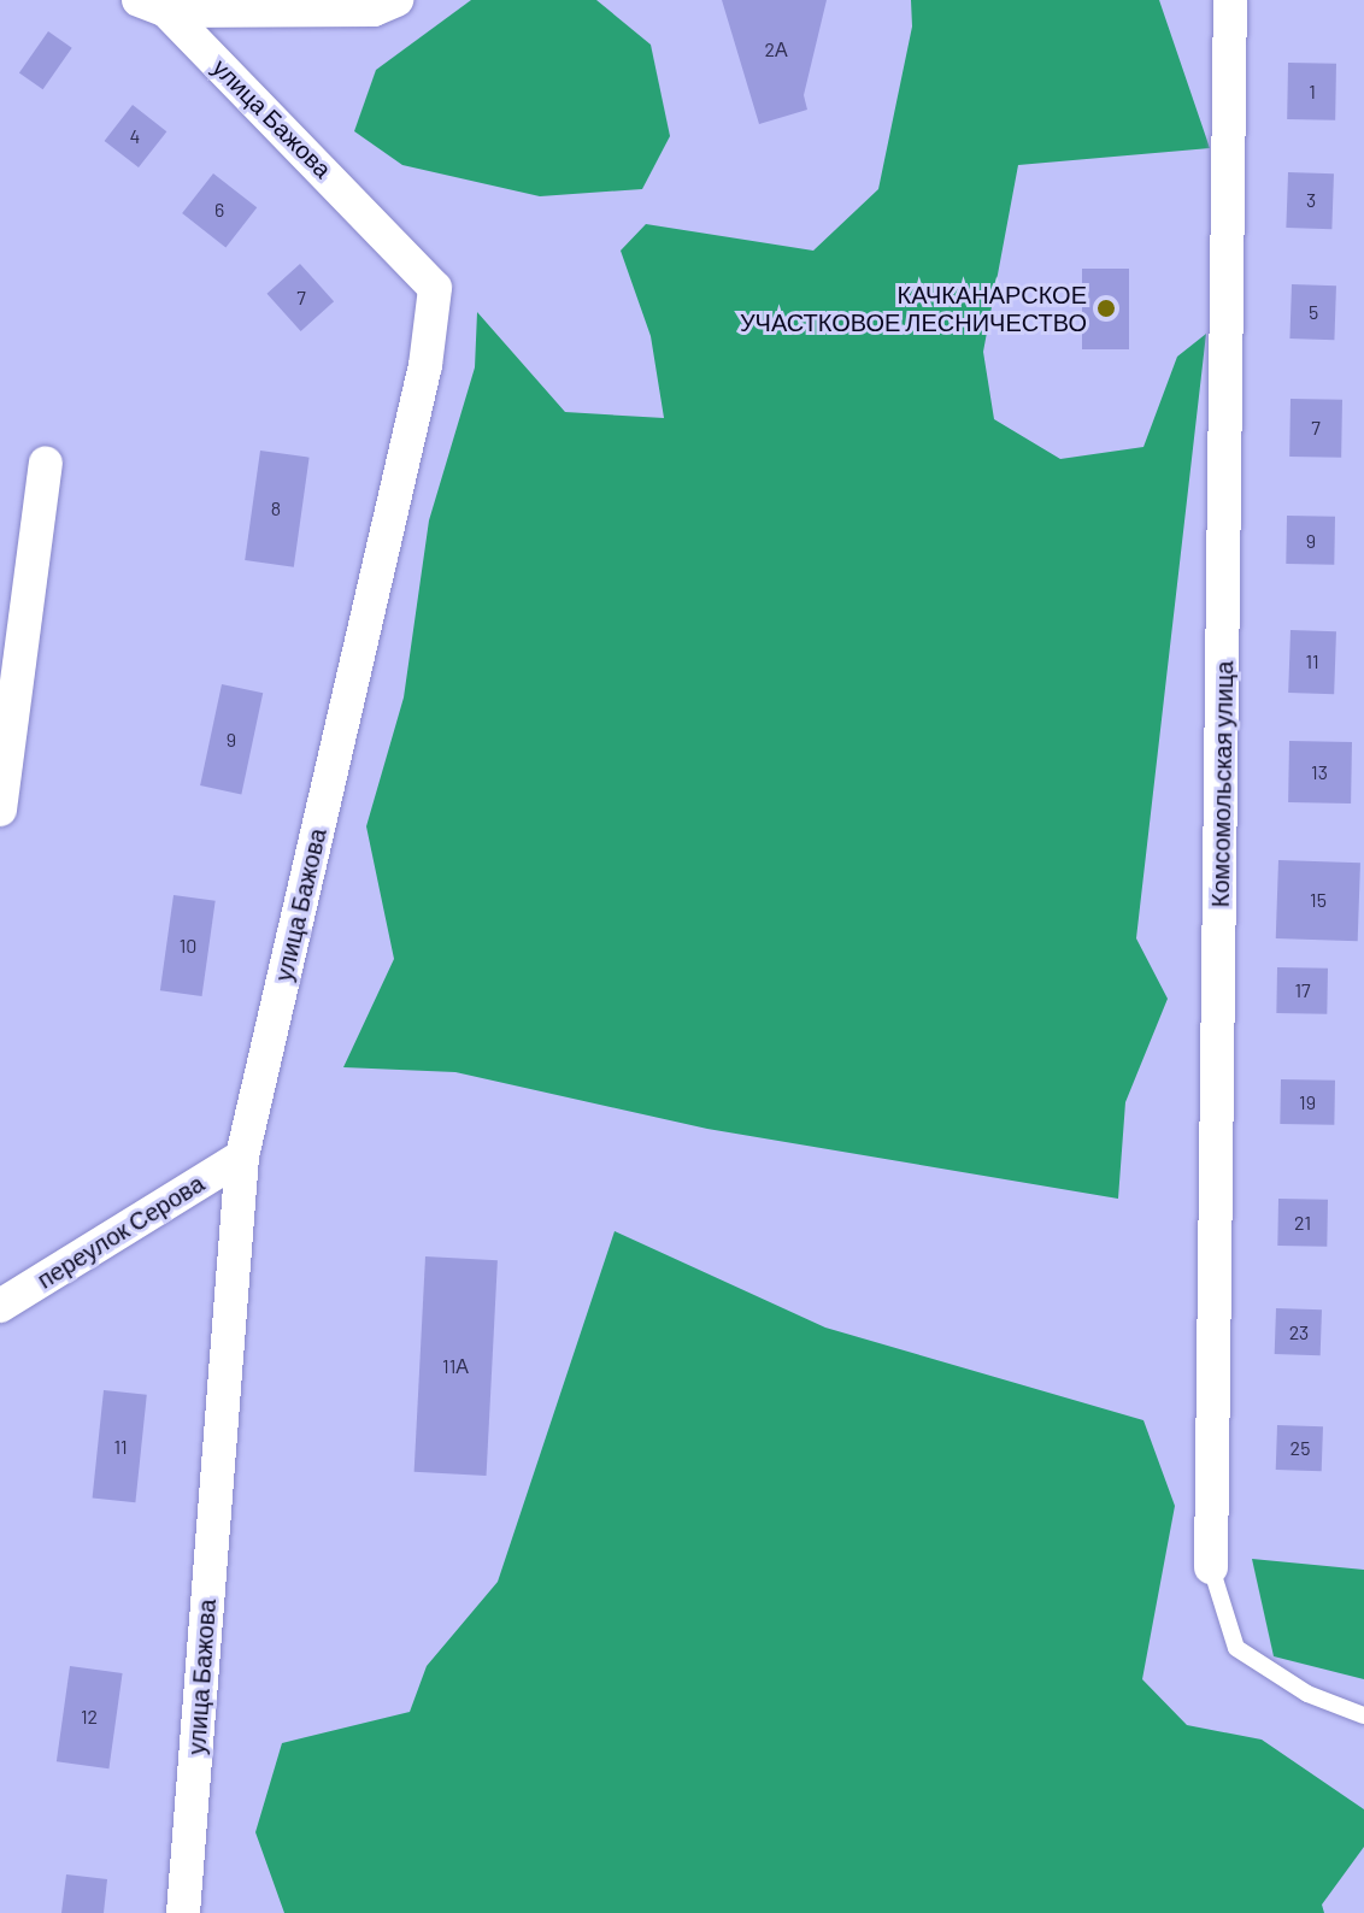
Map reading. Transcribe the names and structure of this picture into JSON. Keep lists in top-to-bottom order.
{
  "streets": {
    "street": ["улица Бажова", "Комсомольская улица", "переулок Серова"]
  },
  "crossings": [
    ["улица Бажова", "переулок Серова"]
  ],
  "places": ["КАЧКАНАРСКОЕ УЧАСТКОВОЕ ЛЕСНИЧЕСТВО"],
  "house_numbers": [
    "2А",
    "1",
    "4",
    "3",
    "6",
    "7",
    "5",
    "7",
    "8",
    "9",
    "11",
    "9",
    "13",
    "15",
    "10",
    "17",
    "19",
    "21",
    "23",
    "11А",
    "11",
    "25",
    "12"
  ]
}
